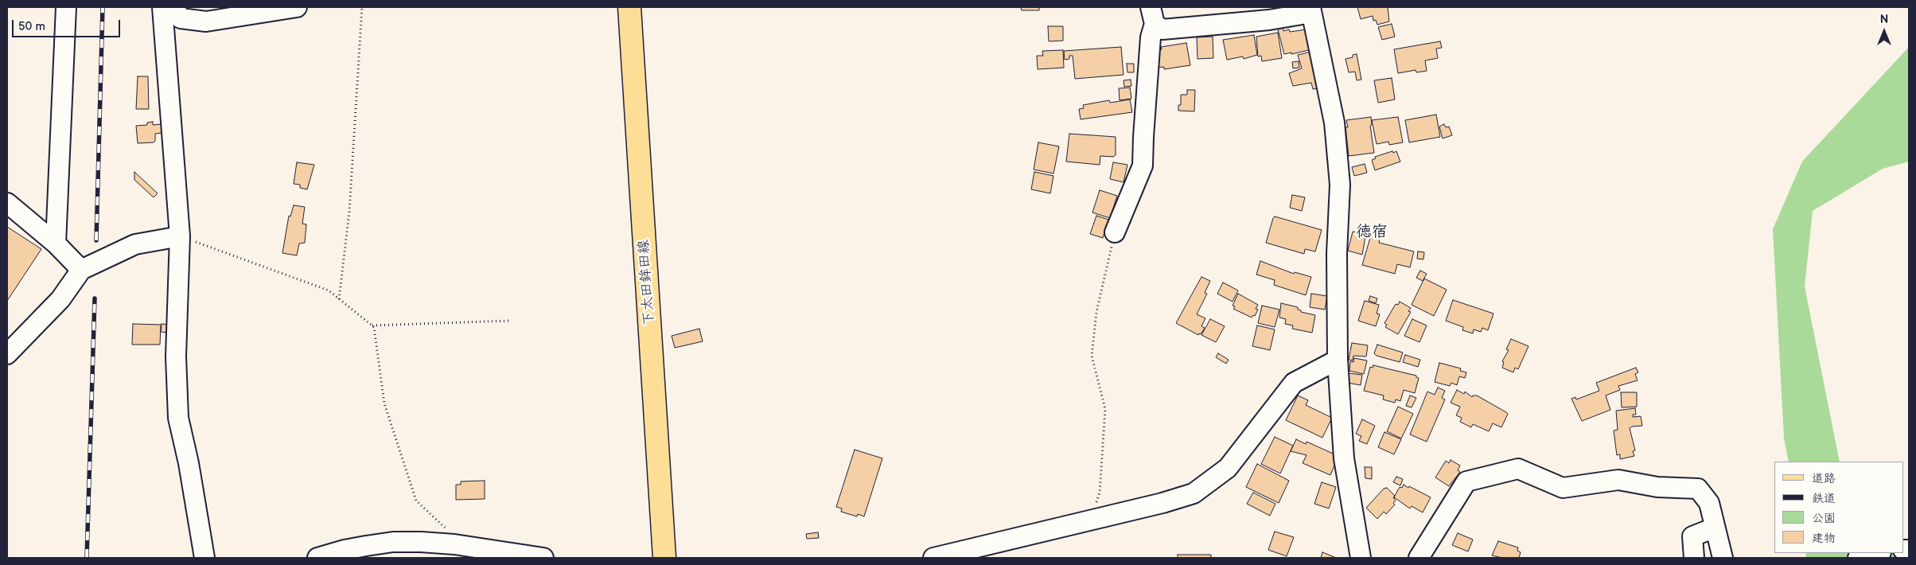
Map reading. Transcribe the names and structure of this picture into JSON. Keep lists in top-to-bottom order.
{
  "streets": {
    "main road": ["下太田鉾田線"]
  },
  "districts": ["徳宿"],
  "legend": [
    "道路",
    "鉄道",
    "公園",
    "建物"
  ],
  "scale_bar": "50 m",
  "north": "top"
}
